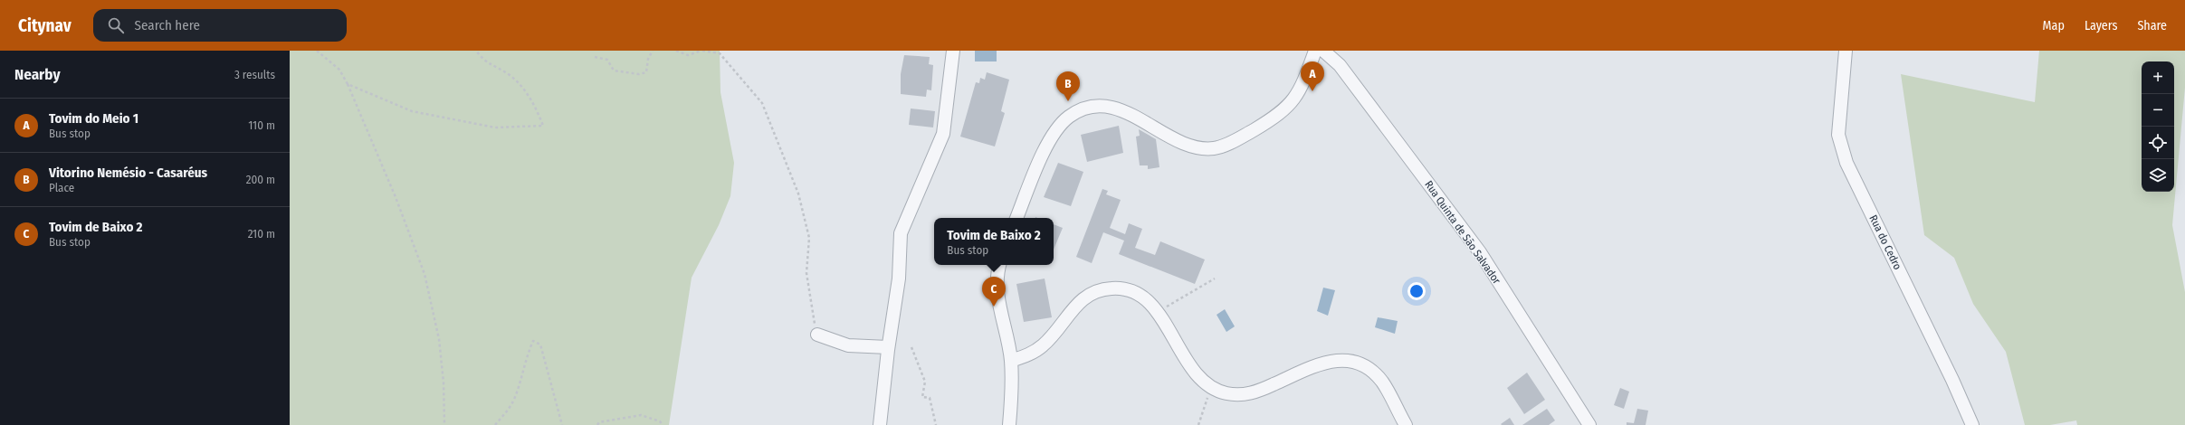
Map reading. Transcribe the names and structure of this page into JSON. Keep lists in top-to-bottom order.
{
  "streets": {
    "street": ["Rua Quinta de São Salvador", "Rua do Cedro"]
  },
  "page": {
    "header": "Citynav",
    "search": "Search here",
    "nav": ["Map", "Layers", "Share"],
    "heading": ["Nearby", "3 results"],
    "map_buttons": ["+", "−"],
    "pins": ["A", "B", "C"],
    "list": [
      {
        "mark": "A",
        "name": "Tovim do Meio 1",
        "note": "Bus stop",
        "value": "110 m"
      },
      {
        "mark": "B",
        "name": "Vitorino Nemésio - Casaréus",
        "note": "Place",
        "value": "200 m"
      },
      {
        "mark": "C",
        "name": "Tovim de Baixo 2",
        "note": "Bus stop",
        "value": "210 m"
      }
    ],
    "popup": ["Tovim de Baixo 2", "Bus stop"]
  }
}
